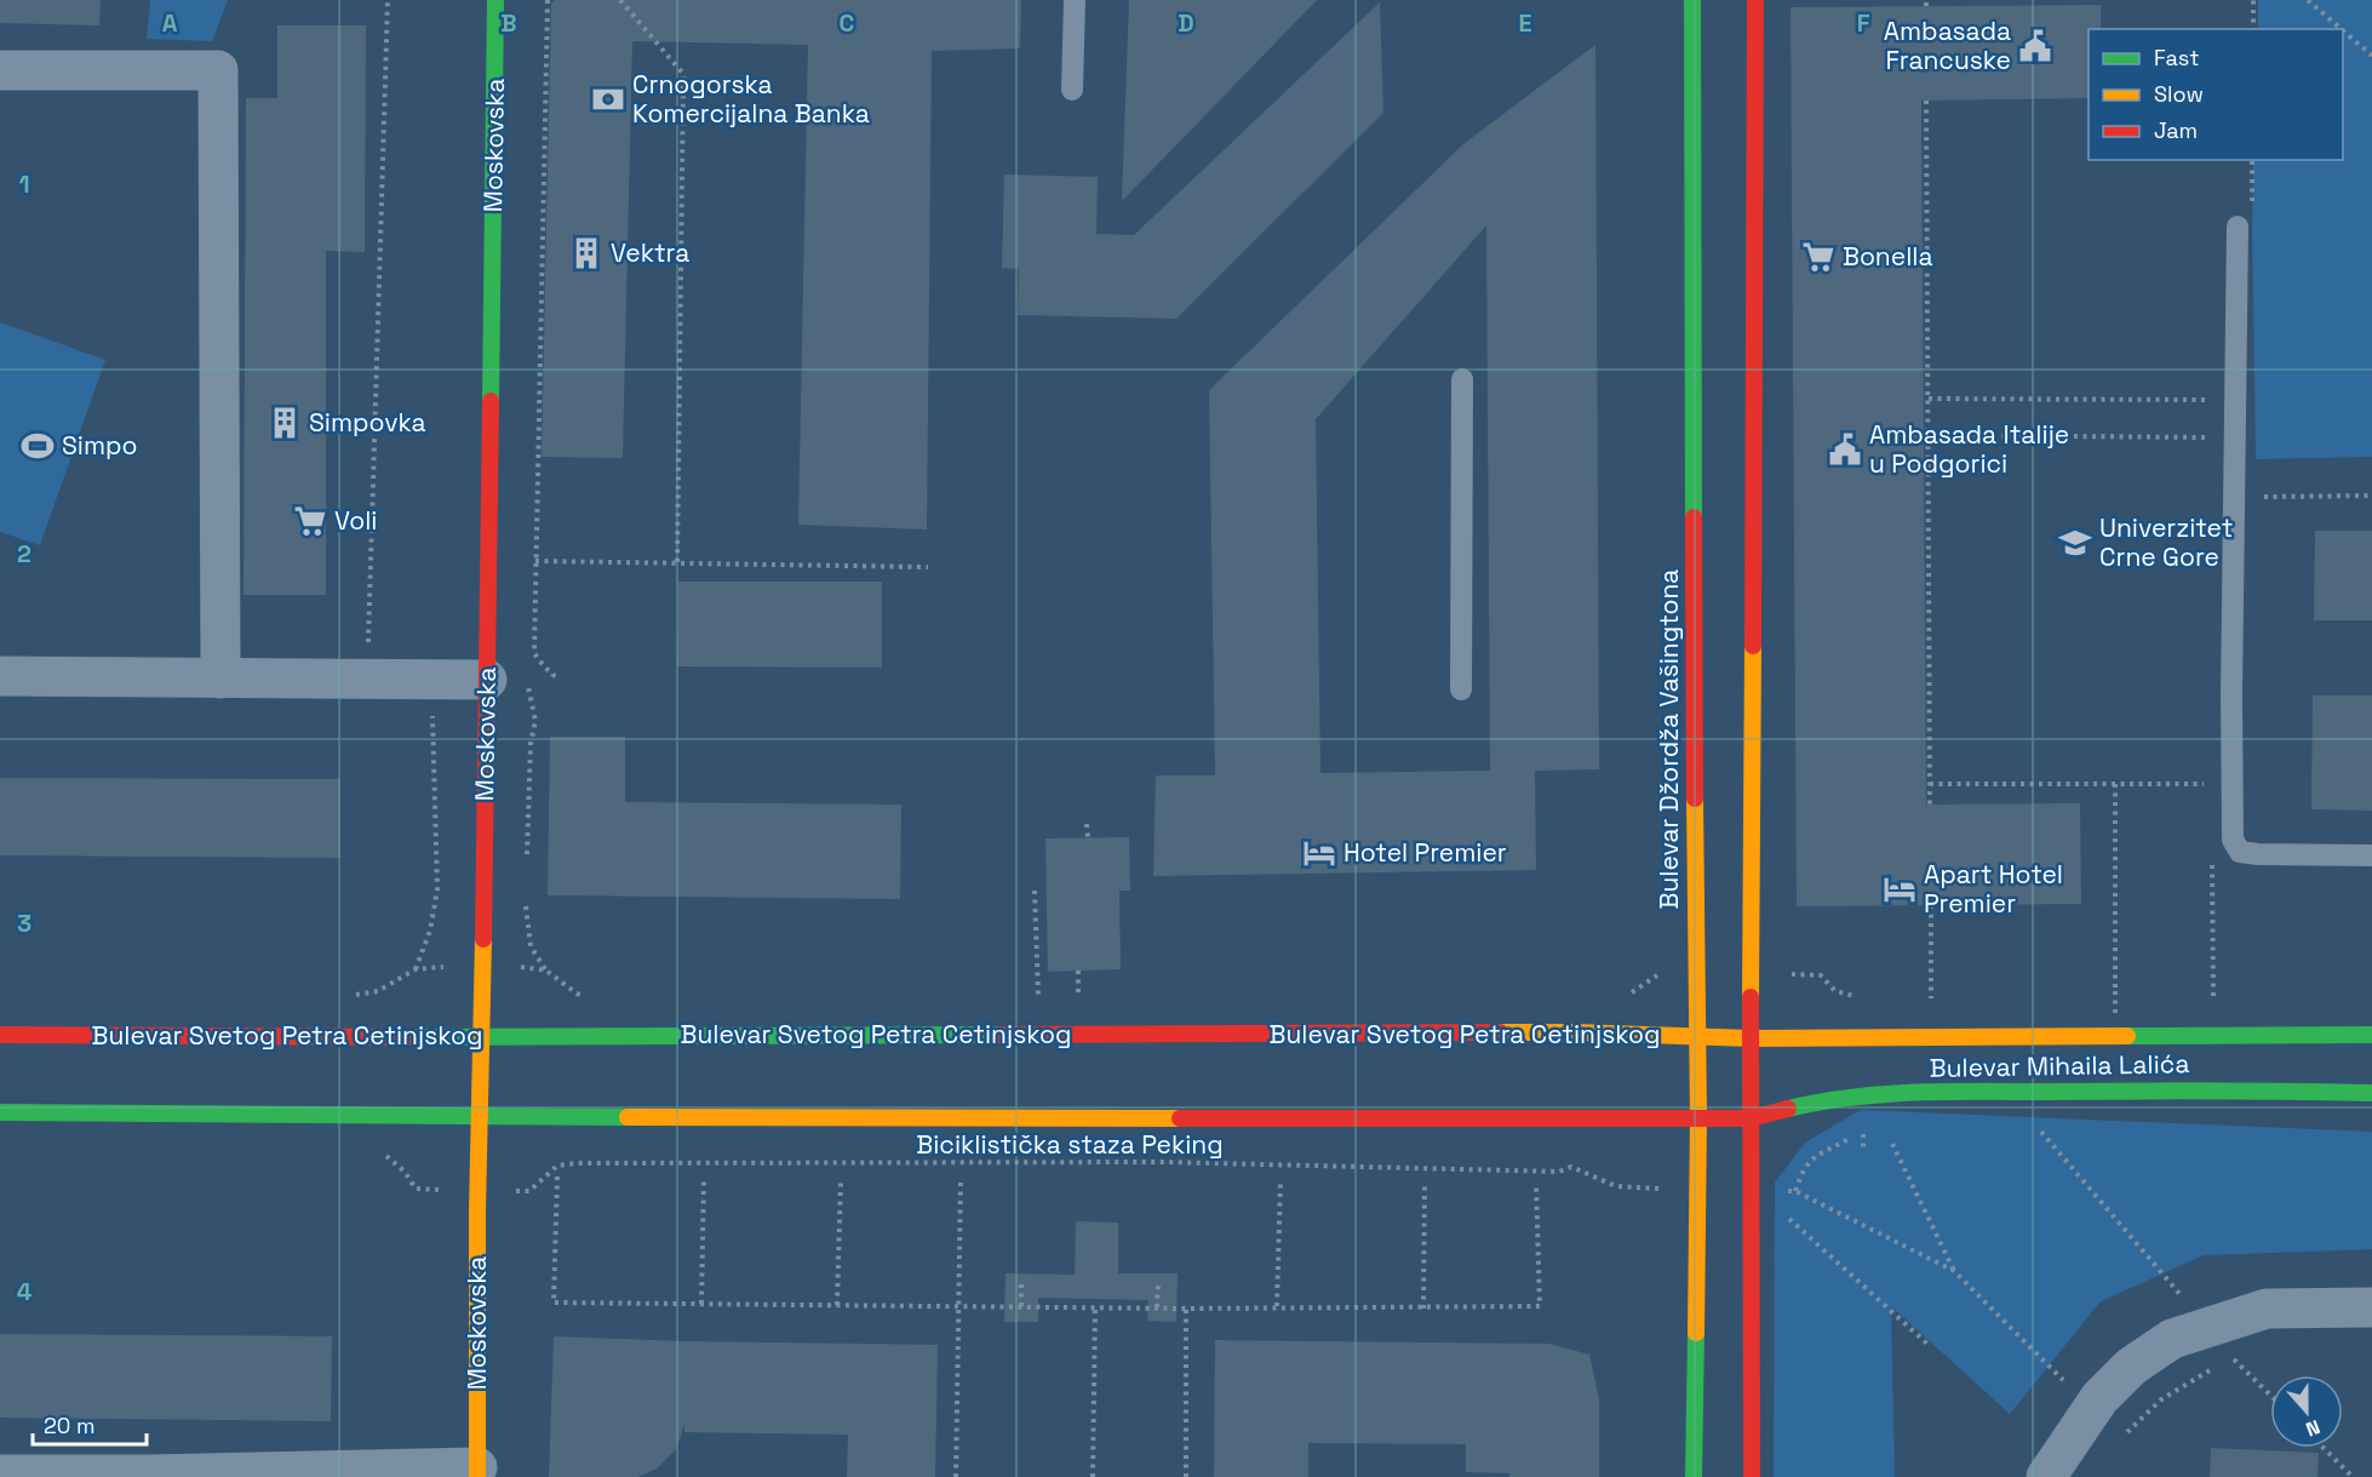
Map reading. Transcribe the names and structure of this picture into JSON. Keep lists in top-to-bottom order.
{
  "streets": {
    "main road": [
      "Moskovska",
      "Bulevar Džordža Vašingtona",
      "Bulevar Svetog Petra Cetinjskog",
      "Bulevar Mihaila Lalića"
    ],
    "path": ["Biciklistička staza Peking"]
  },
  "crossings": [
    ["Moskovska", "Bulevar Svetog Petra Cetinjskog"],
    ["Bulevar Džordža Vašingtona", "Bulevar Svetog Petra Cetinjskog"],
    ["Bulevar Svetog Petra Cetinjskog", "Bulevar Mihaila Lalića"]
  ],
  "places": {
    "public building": ["Ambasada Francuske", "Ambasada Italije u Podgorici"],
    "bank": ["Crnogorska Komercijalna Banka"],
    "building": ["Vektra", "Simpovka"],
    "supermarket": ["Bonella", "Voli"],
    "sports": ["Simpo"],
    "school or university": ["Univerzitet Crne Gore"],
    "hotel": ["Hotel Premier", "Apart Hotel Premier"]
  },
  "legend": ["Fast", "Slow", "Jam"],
  "scale_bar": "20 m",
  "north": "bottom",
  "grid": {
    "columns": [
      "A",
      "B",
      "C",
      "D",
      "E",
      "F"
    ],
    "rows": [
      "1",
      "2",
      "3",
      "4"
    ]
  }
}
